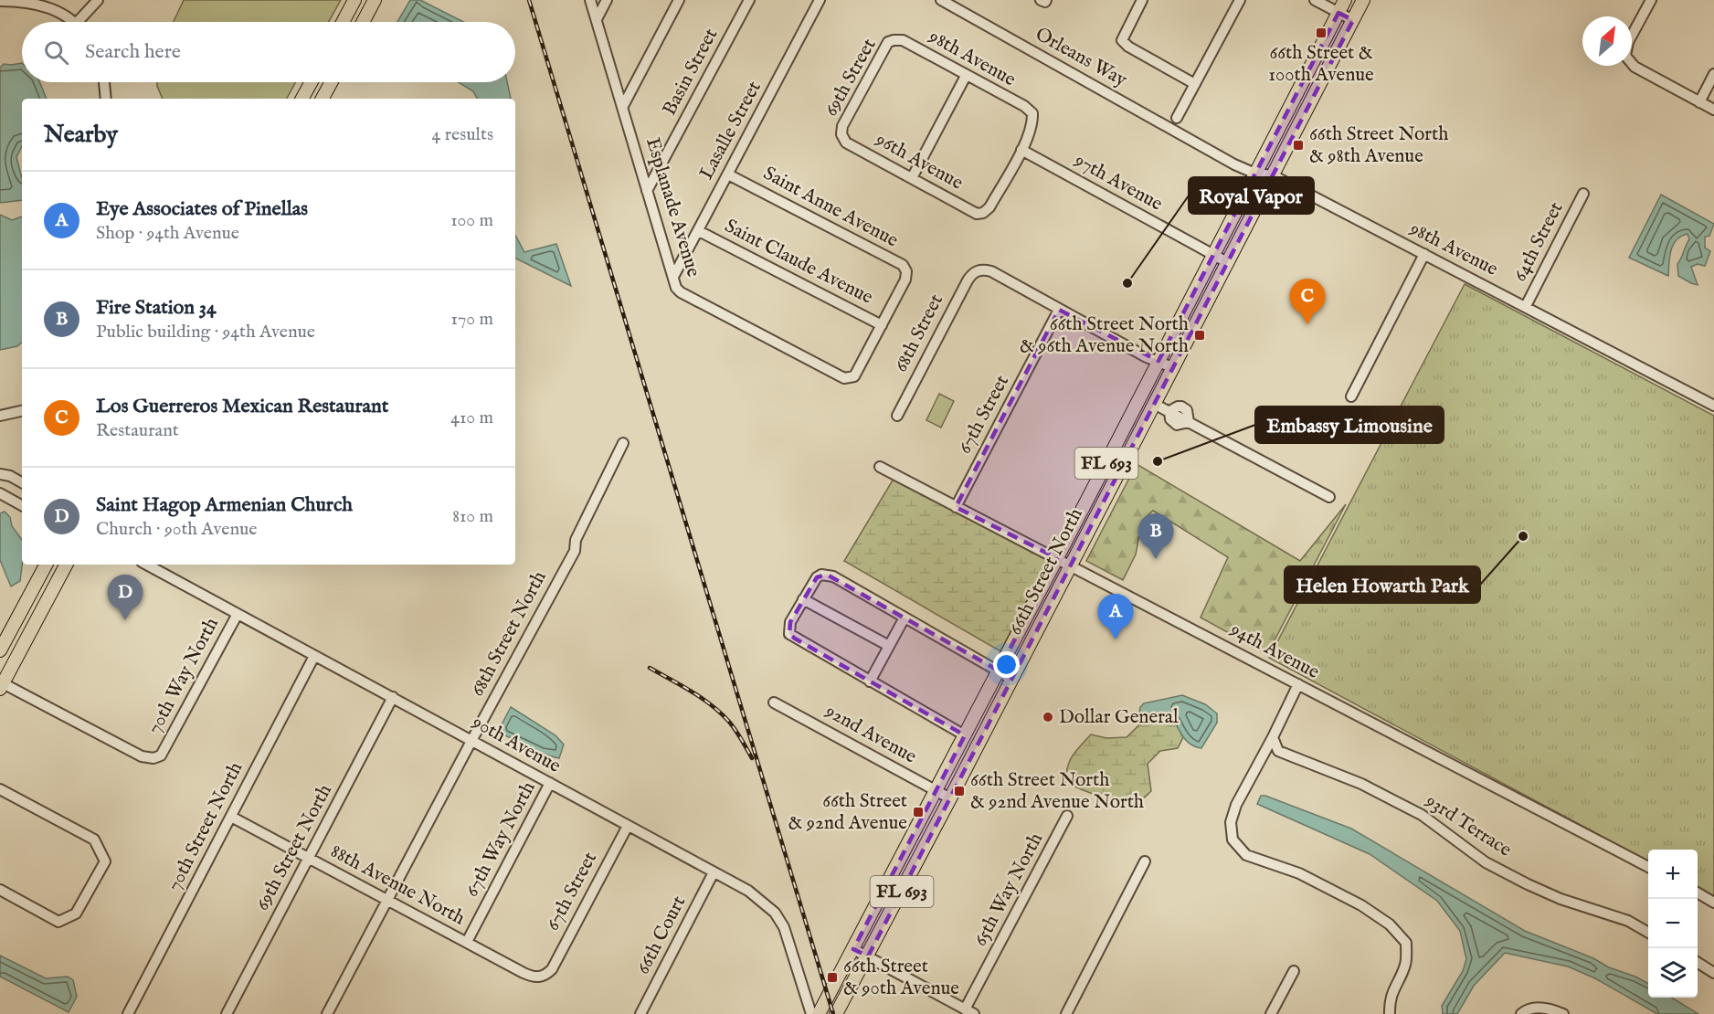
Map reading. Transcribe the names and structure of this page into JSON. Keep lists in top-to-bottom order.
{
  "streets": {
    "main road": ["FL 693", "66th Street North"],
    "street": [
      "Orleans Way",
      "98th Avenue",
      "Basin Street",
      "69th Street",
      "Lasalle Street",
      "96th Avenue",
      "97th Avenue",
      "Esplanade Avenue",
      "Saint Anne Avenue",
      "64th Street",
      "Saint Claude Avenue",
      "68th Street",
      "67th Street",
      "68th Street North",
      "94th Avenue",
      "70th Way North",
      "92nd Avenue",
      "90th Avenue",
      "93rd Terrace",
      "70th Street North",
      "67th Way North",
      "69th Street North",
      "88th Avenue North",
      "65th Way North",
      "66th Court"
    ]
  },
  "crossings": [
    ["Orleans Way", "98th Avenue"],
    ["98th Avenue", "69th Street"],
    ["98th Avenue", "96th Avenue"],
    ["98th Avenue", "97th Avenue"],
    ["98th Avenue", "64th Street"],
    ["98th Avenue", "66th Street North"],
    ["Basin Street", "Esplanade Avenue"],
    ["69th Street", "96th Avenue"],
    ["Lasalle Street", "Esplanade Avenue"],
    ["Lasalle Street", "Saint Anne Avenue"],
    ["Lasalle Street", "Saint Claude Avenue"],
    ["96th Avenue", "97th Avenue"],
    ["97th Avenue", "66th Street North"],
    ["Esplanade Avenue", "Saint Anne Avenue"],
    ["Esplanade Avenue", "Saint Claude Avenue"],
    ["Saint Anne Avenue", "Saint Claude Avenue"],
    ["68th Street", "67th Street"],
    ["67th Street", "94th Avenue"],
    ["67th Street", "90th Avenue"],
    ["67th Street", "88th Avenue North"],
    ["66th Street North", "94th Avenue"],
    ["66th Street North", "92nd Avenue"],
    ["68th Street North", "90th Avenue"],
    ["68th Street North", "88th Avenue North"],
    ["70th Way North", "90th Avenue"],
    ["90th Avenue", "70th Street North"],
    ["90th Avenue", "67th Way North"],
    ["90th Avenue", "69th Street North"],
    ["90th Avenue", "66th Court"],
    ["70th Street North", "88th Avenue North"],
    ["67th Way North", "88th Avenue North"],
    ["69th Street North", "88th Avenue North"]
  ],
  "places": {
    "transit": [
      "66th Street & 100th Avenue",
      "66th Street North & 98th Avenue",
      "66th Street North & 96th Avenue North",
      "66th Street North & 92nd Avenue North",
      "66th Street & 92nd Avenue",
      "66th Street & 90th Avenue"
    ],
    "other": [
      "Royal Vapor",
      "Embassy Limousine",
      "Helen Howarth Park",
      "Dollar General"
    ]
  },
  "north": "top right",
  "page": {
    "search": "Search here",
    "heading": ["Nearby", "4 results"],
    "list": [
      {
        "mark": "A",
        "name": "Eye Associates of Pinellas",
        "note": "Shop · 94th Avenue",
        "value": "100 m"
      },
      {
        "mark": "B",
        "name": "Fire Station 34",
        "note": "Public building · 94th Avenue",
        "value": "170 m"
      },
      {
        "mark": "C",
        "name": "Los Guerreros Mexican Restaurant",
        "note": "Restaurant",
        "value": "410 m"
      },
      {
        "mark": "D",
        "name": "Saint Hagop Armenian Church",
        "note": "Church · 90th Avenue",
        "value": "810 m"
      }
    ],
    "pins": [
      "C",
      "B",
      "D",
      "A"
    ],
    "map_buttons": ["+", "−"]
  }
}
